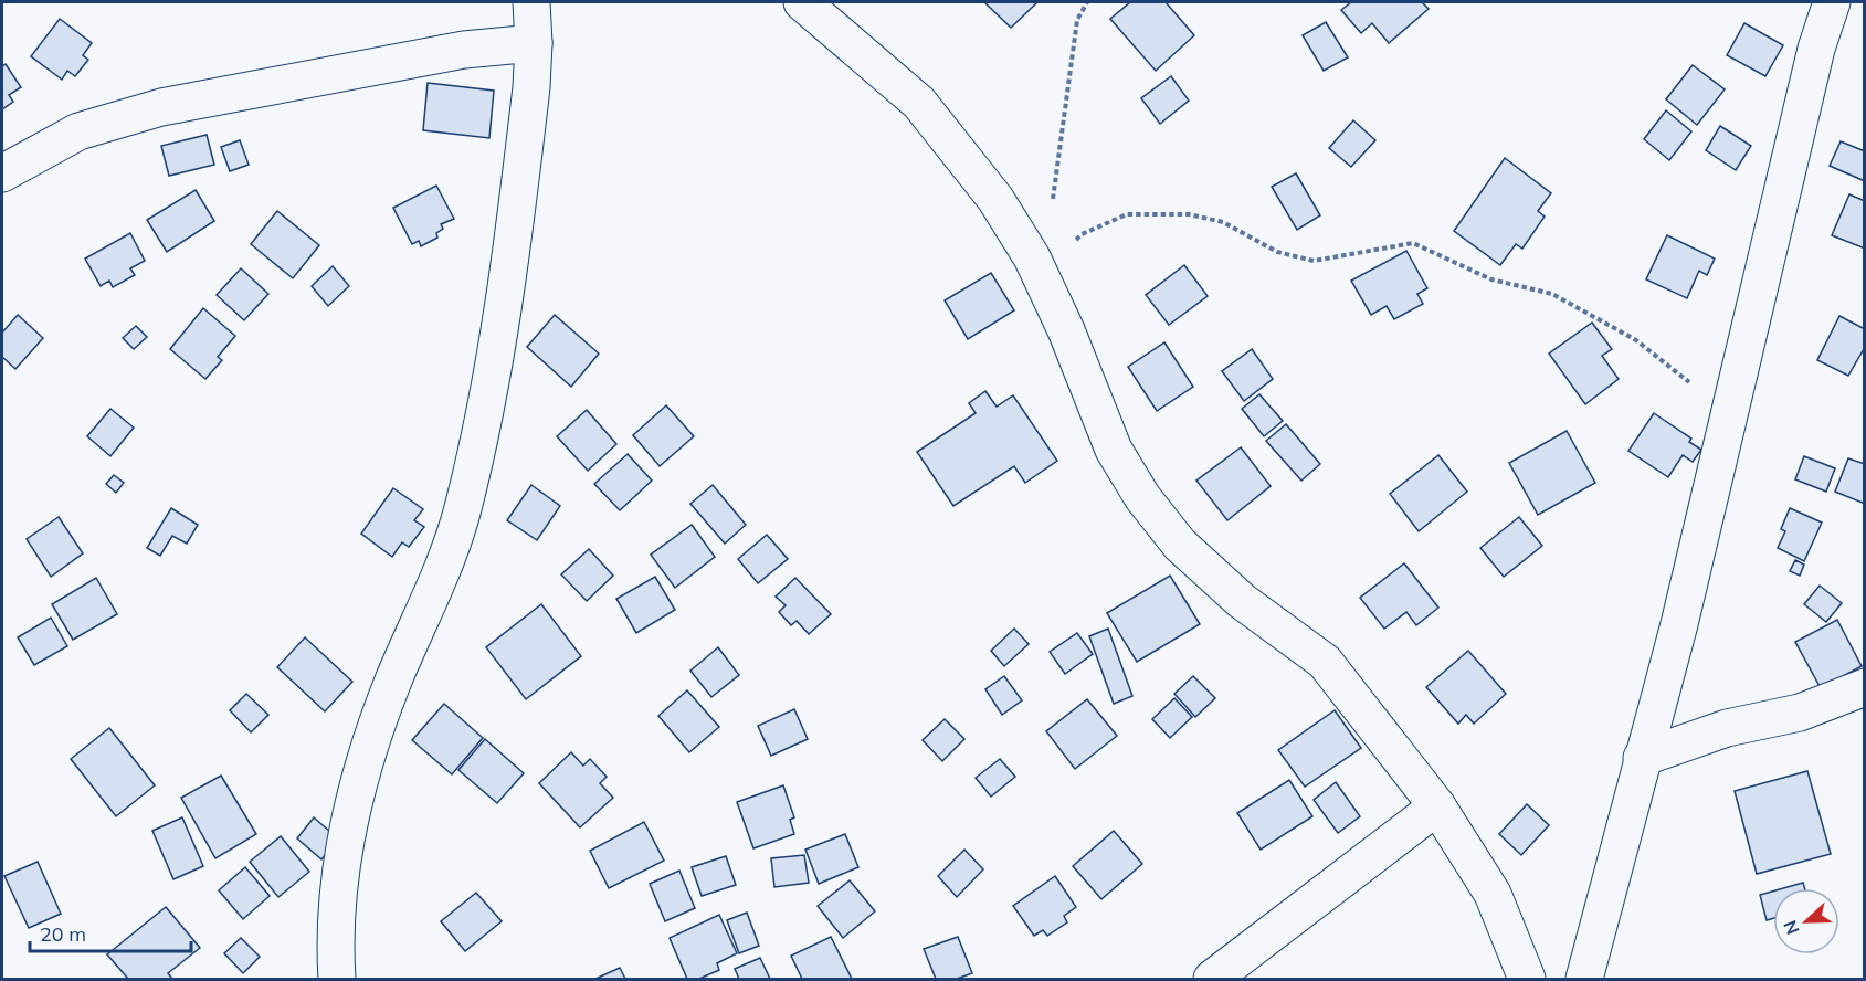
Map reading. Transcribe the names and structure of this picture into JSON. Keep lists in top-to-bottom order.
{
  "scale_bar": "20 m",
  "north": "left"
}
